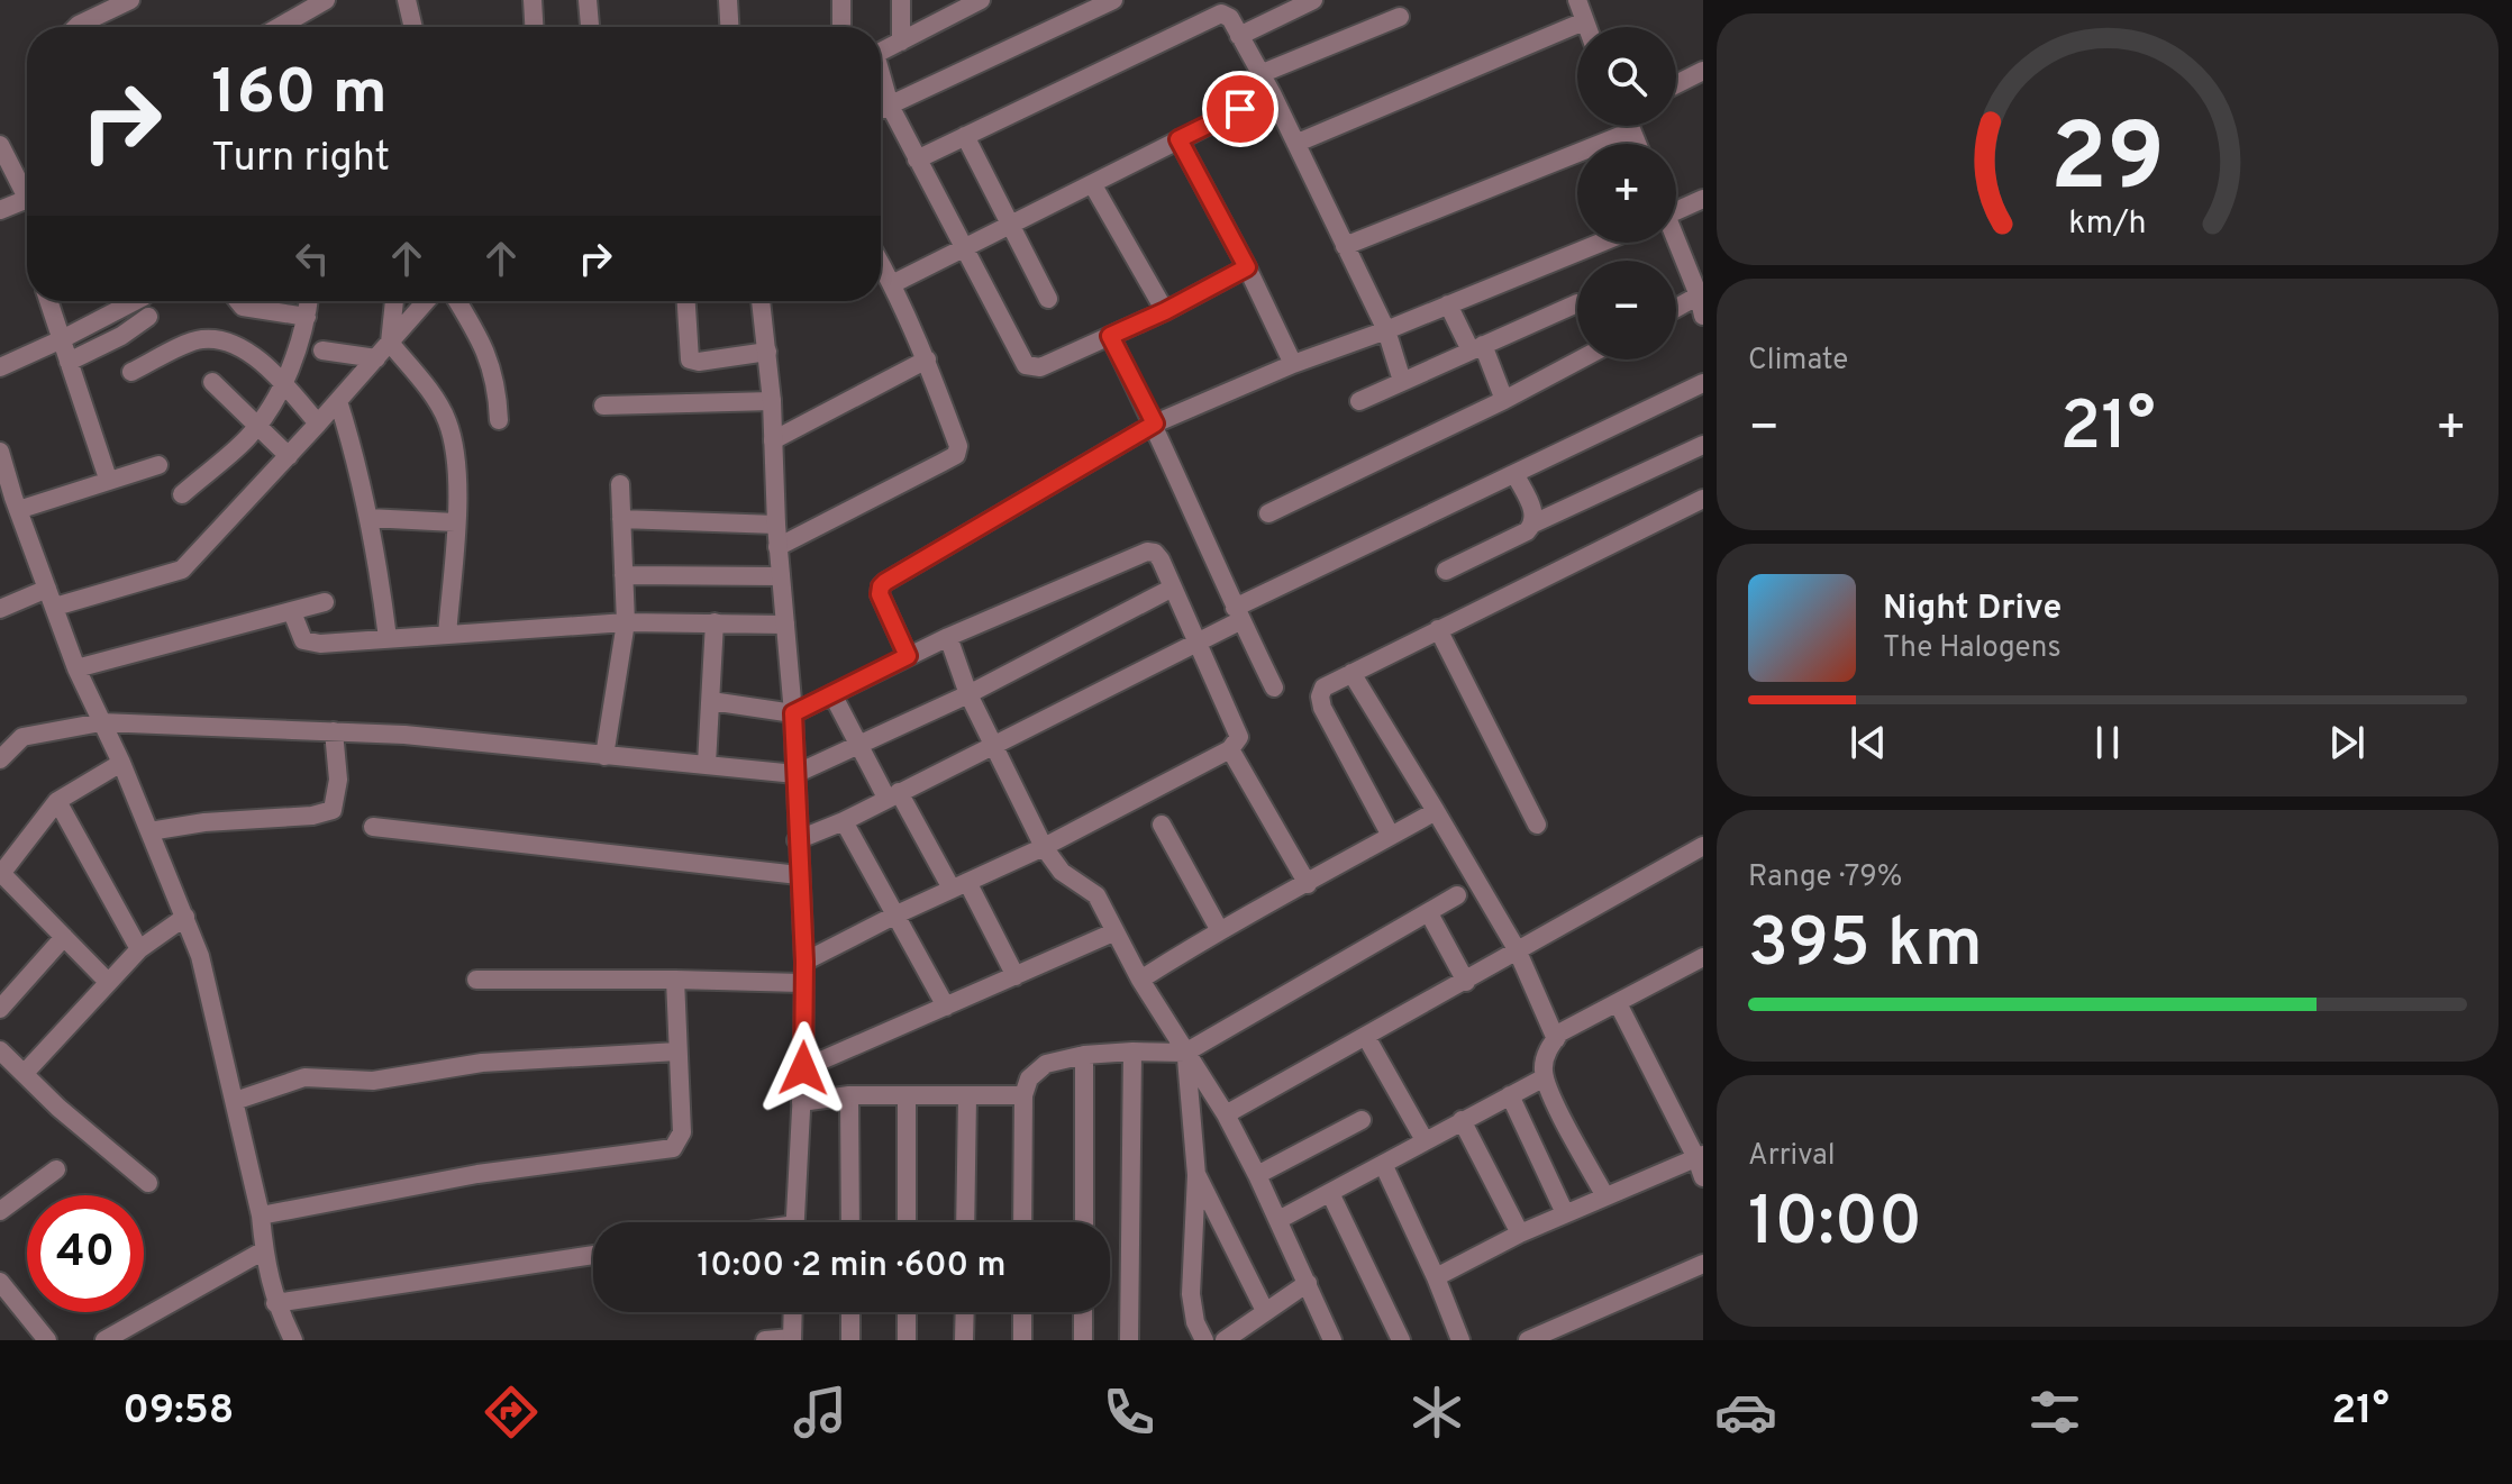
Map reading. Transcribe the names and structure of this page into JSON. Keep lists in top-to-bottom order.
{
  "page": {
    "map_buttons": ["+", "−"],
    "turn": ["160 m", "Turn right"],
    "tile": [
      "Climate",
      ["Range · 79%", "395 km"],
      ["Arrival", "10:00"]
    ],
    "heat": ["−", "21°", "+"],
    "song": ["Night Drive", "The Halogens"],
    "limit": "40",
    "trip": "10:00 · 2 min · 600 m",
    "tabs": ["09:58", "21°"],
    "gauge": ["29", "km/h"]
  }
}
